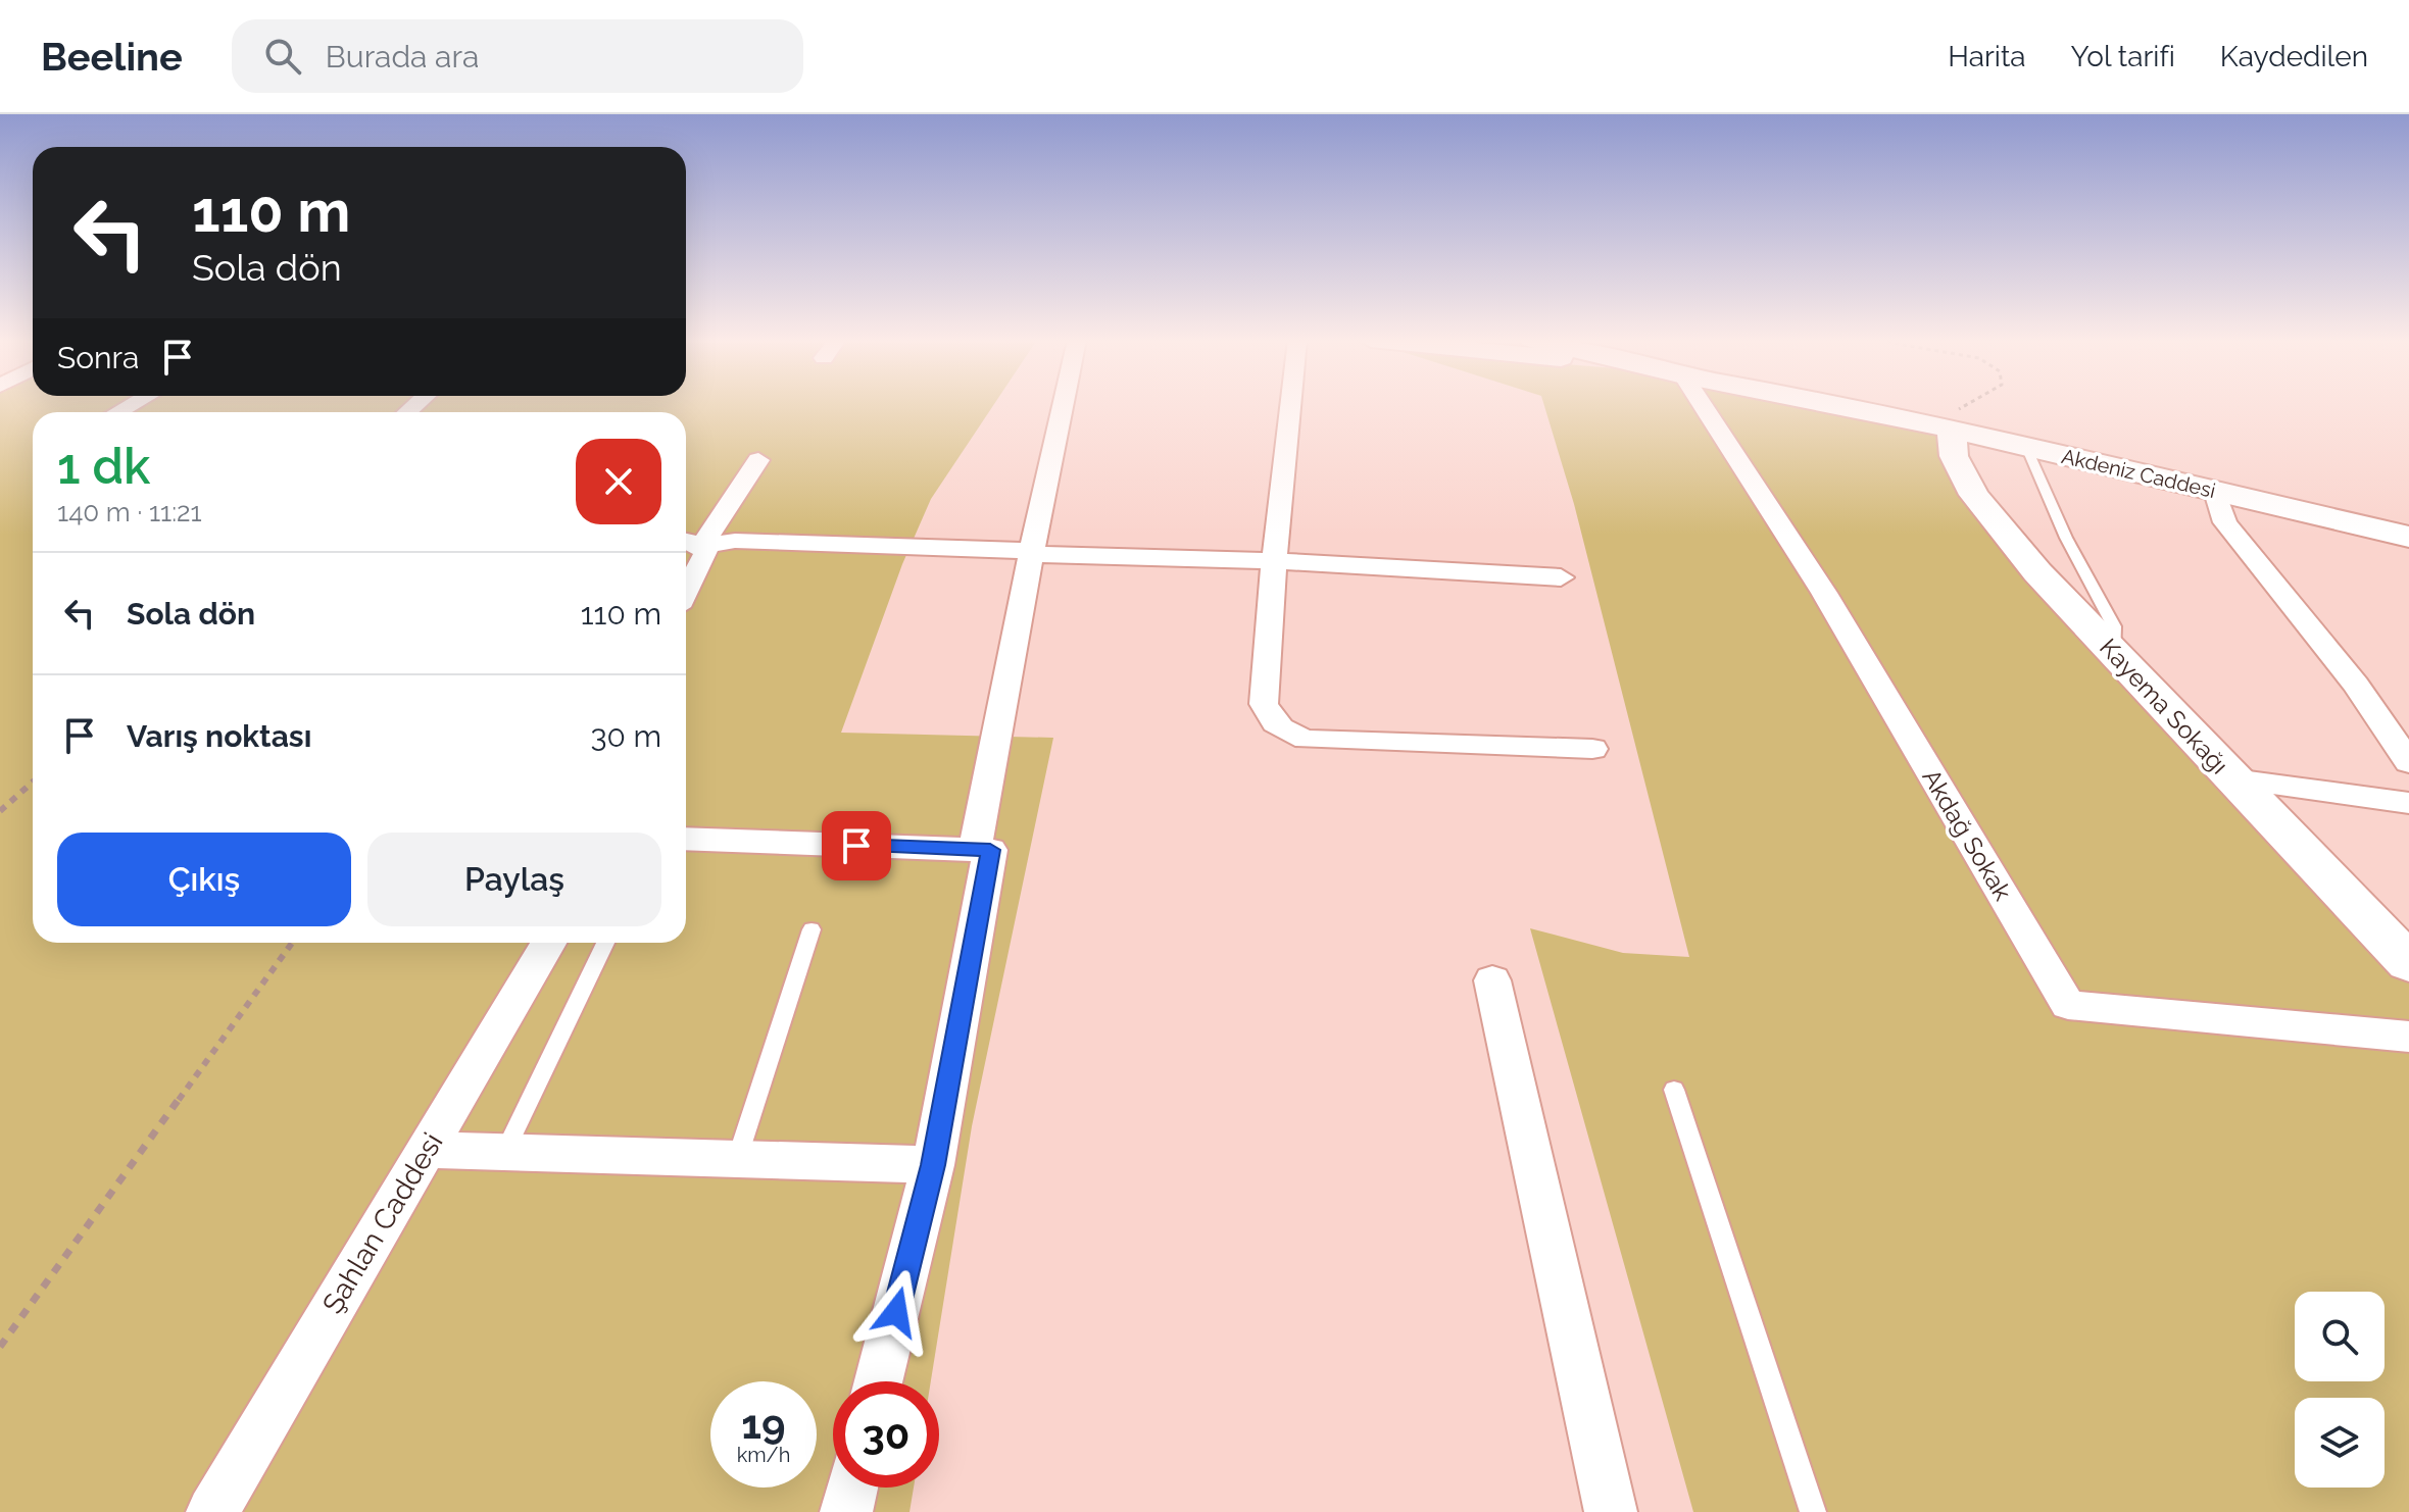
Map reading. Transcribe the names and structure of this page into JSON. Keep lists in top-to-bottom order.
{
  "streets": {
    "street": [
      "Akdeniz Caddesi",
      "Kayema Sokağı",
      "Akdağ Sokak",
      "Şahlan Caddesi"
    ]
  },
  "crossings": [
    ["Akdeniz Caddesi", "Kayema Sokağı"]
  ],
  "page": {
    "header": "Beeline",
    "search": "Burada ara",
    "nav": ["Harita", "Yol tarifi", "Kaydedilen"],
    "turn": ["110 m", "Sola dön"],
    "then": "Sonra",
    "heading": ["1 dk", "140 m · 11:21"],
    "list": [
      {
        "name": "Sola dön",
        "value": "110 m"
      },
      {
        "name": "Varış noktası",
        "value": "30 m"
      }
    ],
    "buttons": ["Çıkış", "Paylaş"],
    "speed": "19 km/h",
    "limit": "30"
  }
}
